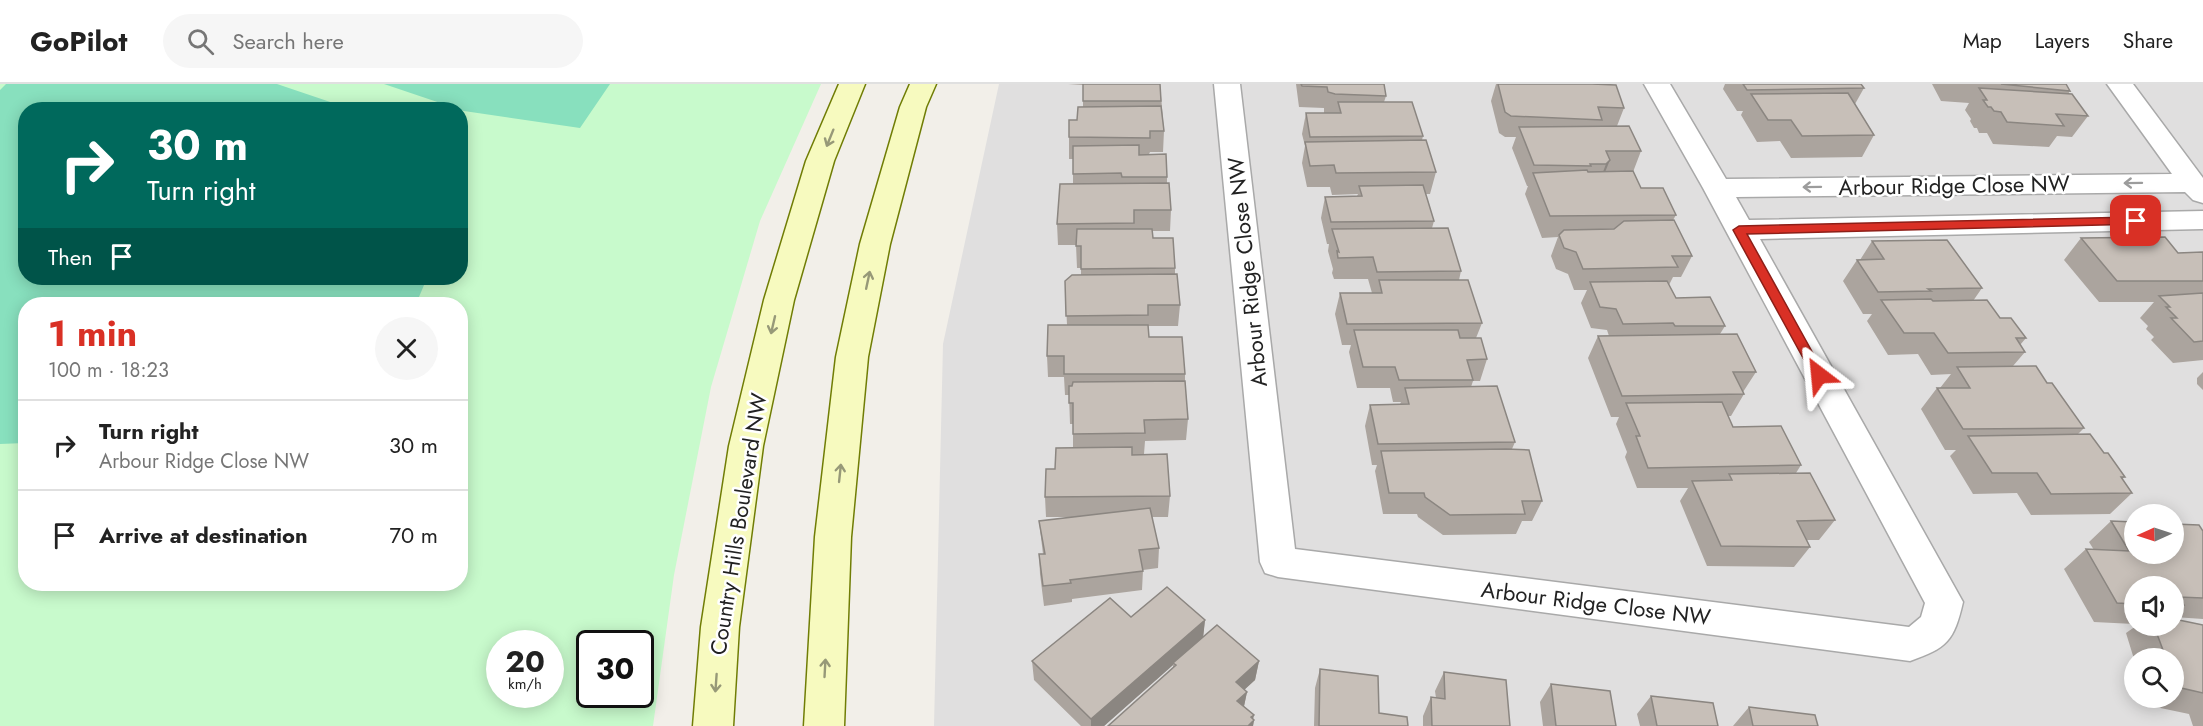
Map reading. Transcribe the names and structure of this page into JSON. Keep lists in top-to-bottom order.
{
  "streets": {
    "main road": ["Country Hills Boulevard NW"],
    "street": ["Arbour Ridge Close NW"]
  },
  "north": "left",
  "page": {
    "header": "GoPilot",
    "search": "Search here",
    "nav": ["Map", "Layers", "Share"],
    "turn": ["30 m", "Turn right"],
    "then": "Then",
    "heading": ["1 min", "100 m · 18:23"],
    "list": [
      {
        "name": "Turn right",
        "note": "Arbour Ridge Close NW",
        "value": "30 m"
      },
      {
        "name": "Arrive at destination",
        "value": "70 m"
      }
    ],
    "speed": "20 km/h",
    "limit": "30"
  }
}
